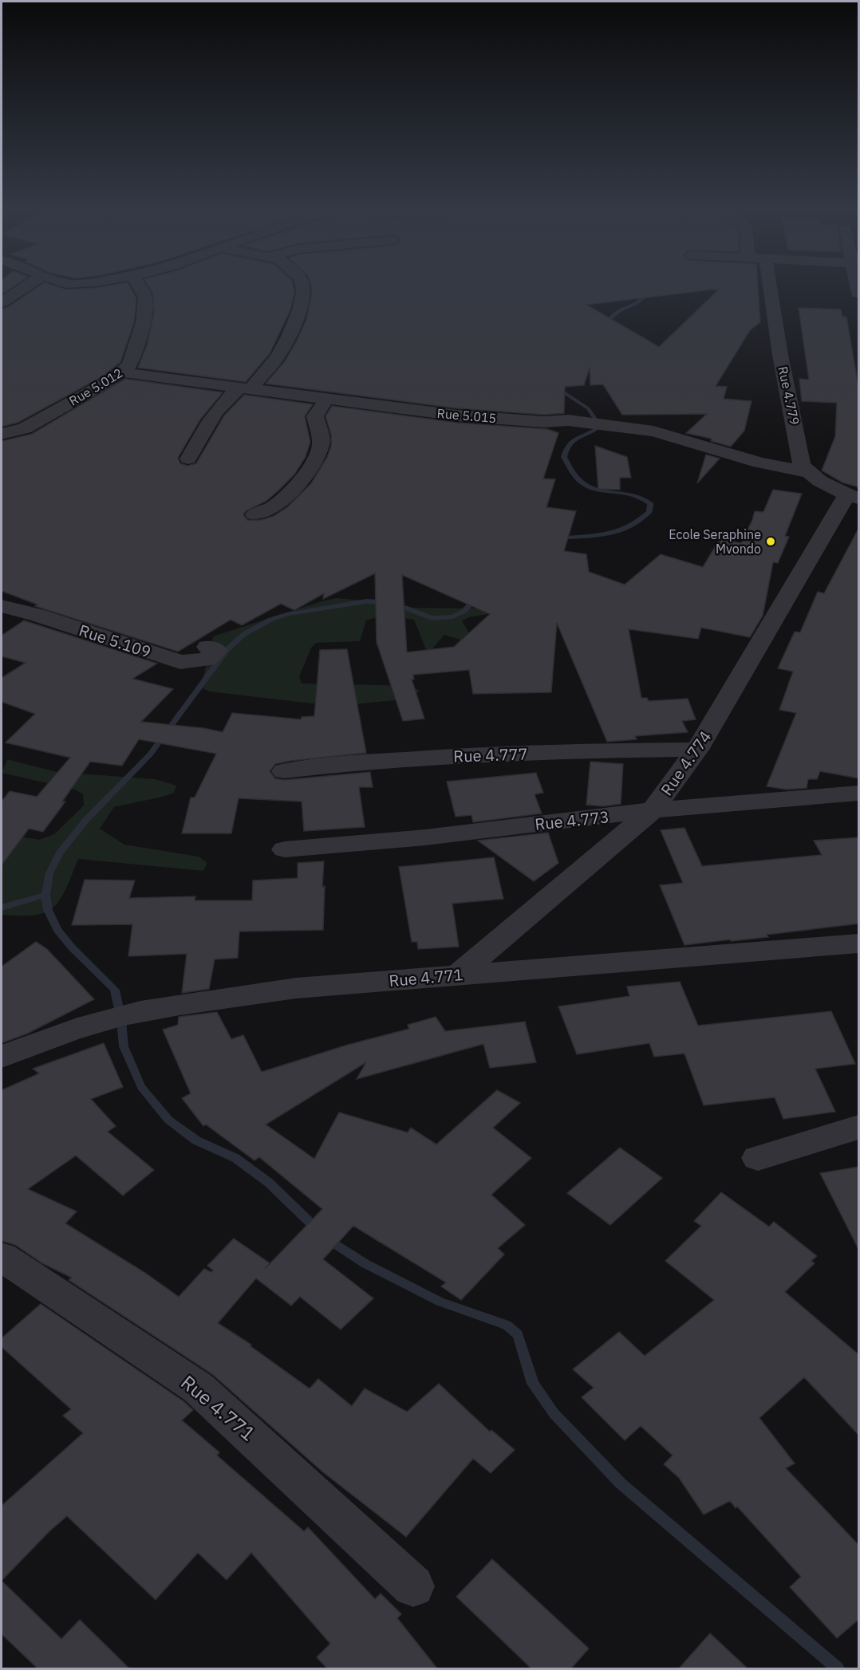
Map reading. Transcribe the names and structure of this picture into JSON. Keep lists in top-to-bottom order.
{
  "streets": {
    "street": [
      "Rue 5.012",
      "Rue 4.779",
      "Rue 5.015",
      "Rue 5.109",
      "Rue 4.777",
      "Rue 4.774",
      "Rue 4.773",
      "Rue 4.771"
    ]
  },
  "crossings": [
    ["Rue 5.012", "Rue 5.015"],
    ["Rue 4.779", "Rue 5.015"],
    ["Rue 4.777", "Rue 4.774"],
    ["Rue 4.774", "Rue 4.773"],
    ["Rue 4.774", "Rue 4.771"]
  ],
  "places": ["Ecole Seraphine Mvondo"]
}
